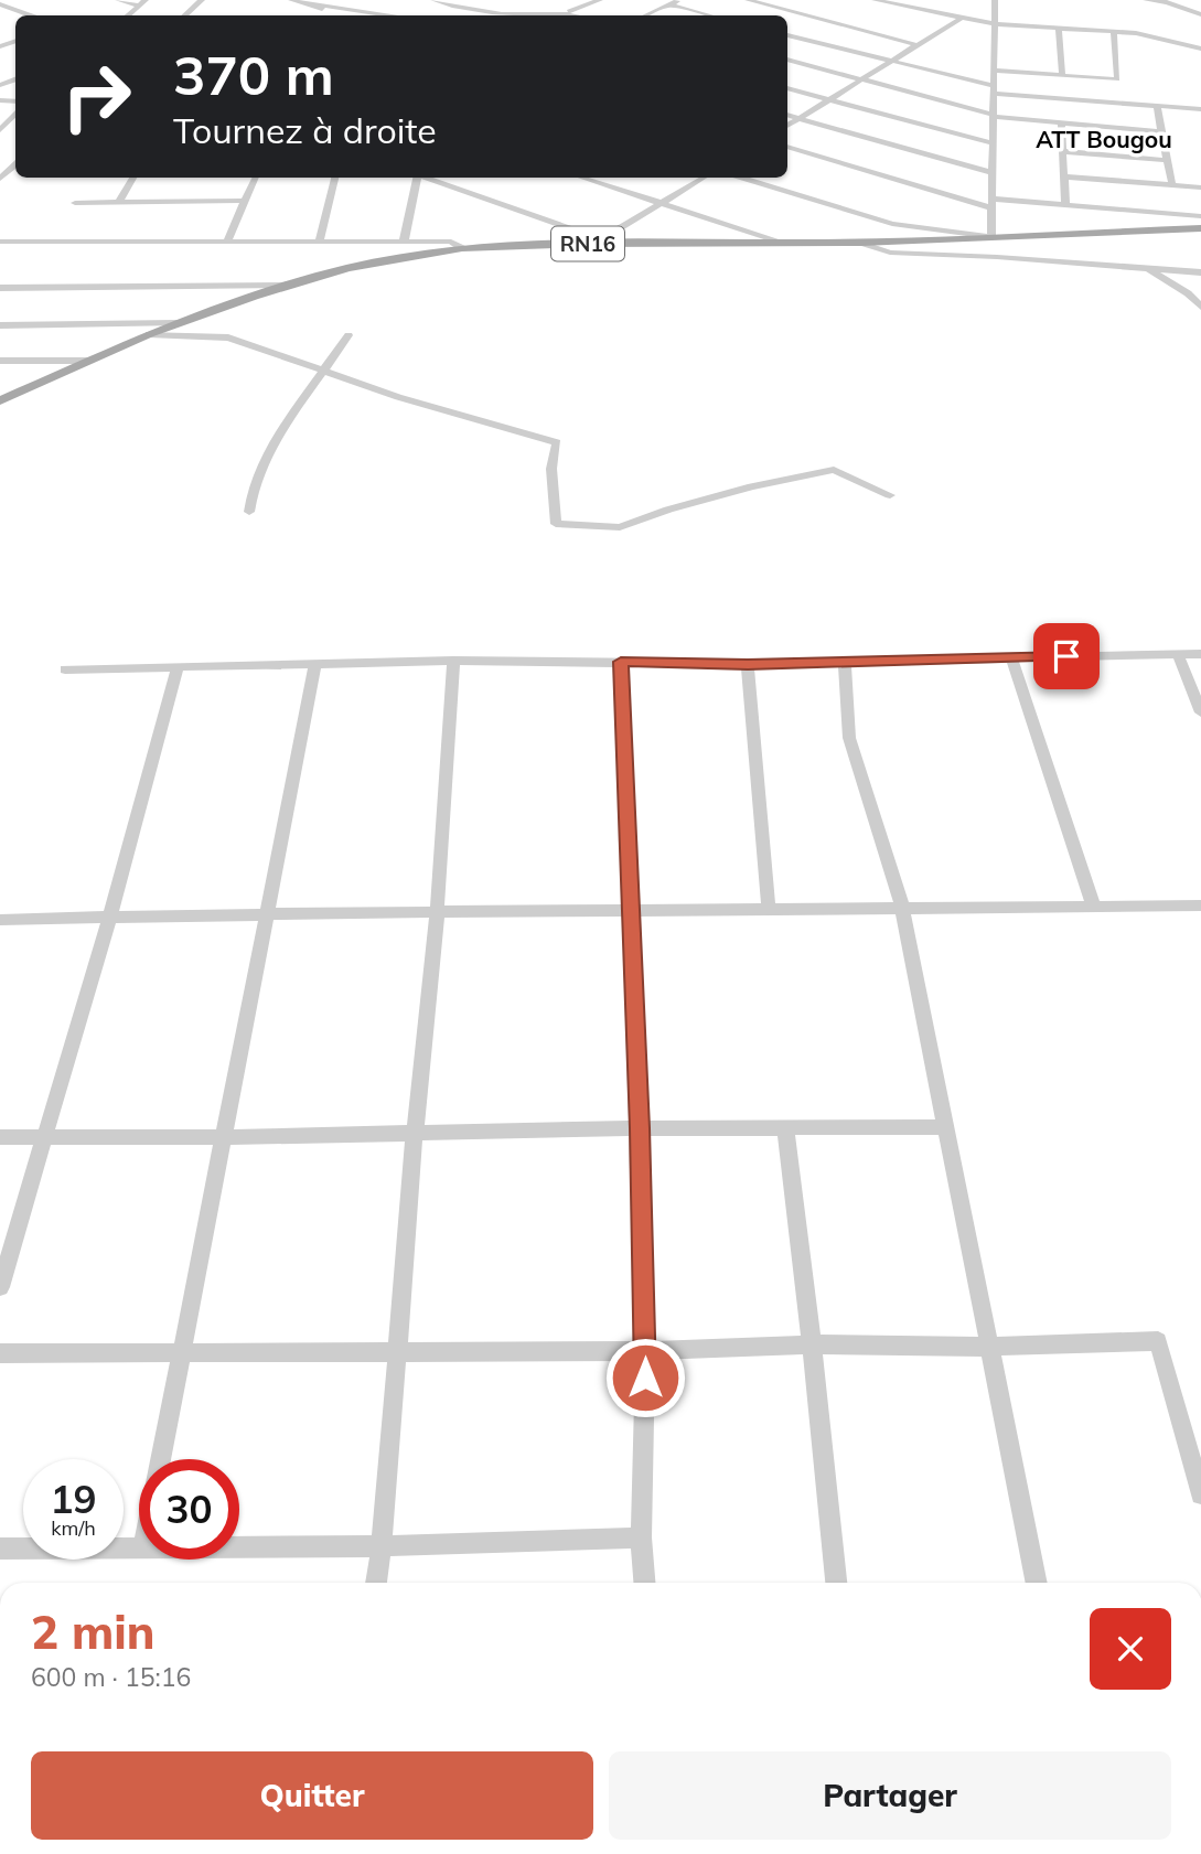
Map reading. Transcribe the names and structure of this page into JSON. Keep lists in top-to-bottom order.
{
  "streets": {
    "main road": ["RN16"]
  },
  "districts": ["ATT Bougou"],
  "page": {
    "turn": ["370 m", "Tournez à droite"],
    "speed": "19 km/h",
    "limit": "30",
    "heading": ["2 min", "600 m · 15:16"],
    "buttons": ["Quitter", "Partager"]
  }
}
